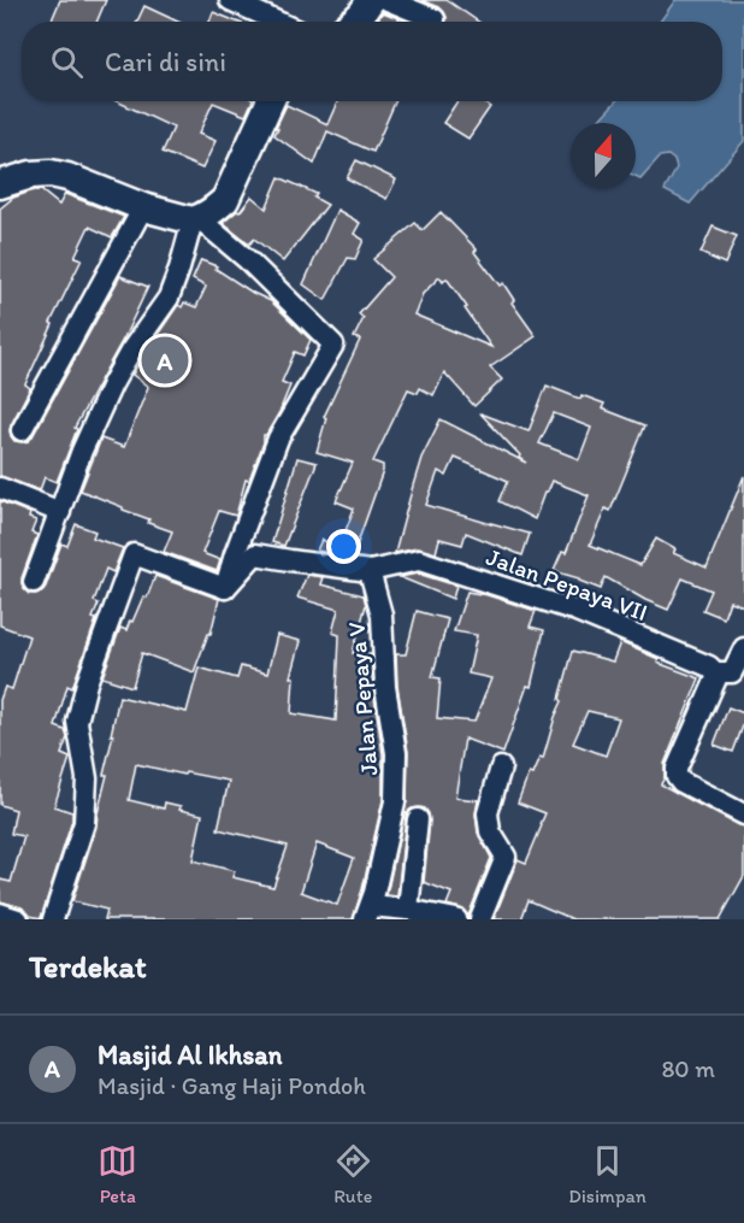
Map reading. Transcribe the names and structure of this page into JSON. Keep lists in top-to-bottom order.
{
  "streets": {
    "street": ["Jalan Pepaya VII", "Jalan Pepaya V"]
  },
  "crossings": [
    ["Jalan Pepaya VII", "Jalan Pepaya V"]
  ],
  "north": "top",
  "page": {
    "search": "Cari di sini",
    "pins": "A",
    "heading": "Terdekat",
    "list": [
      {
        "mark": "A",
        "name": "Masjid Al Ikhsan",
        "note": "Masjid · Gang Haji Pondoh",
        "value": "80 m"
      }
    ],
    "nav": ["Peta", "Rute", "Disimpan"]
  }
}
